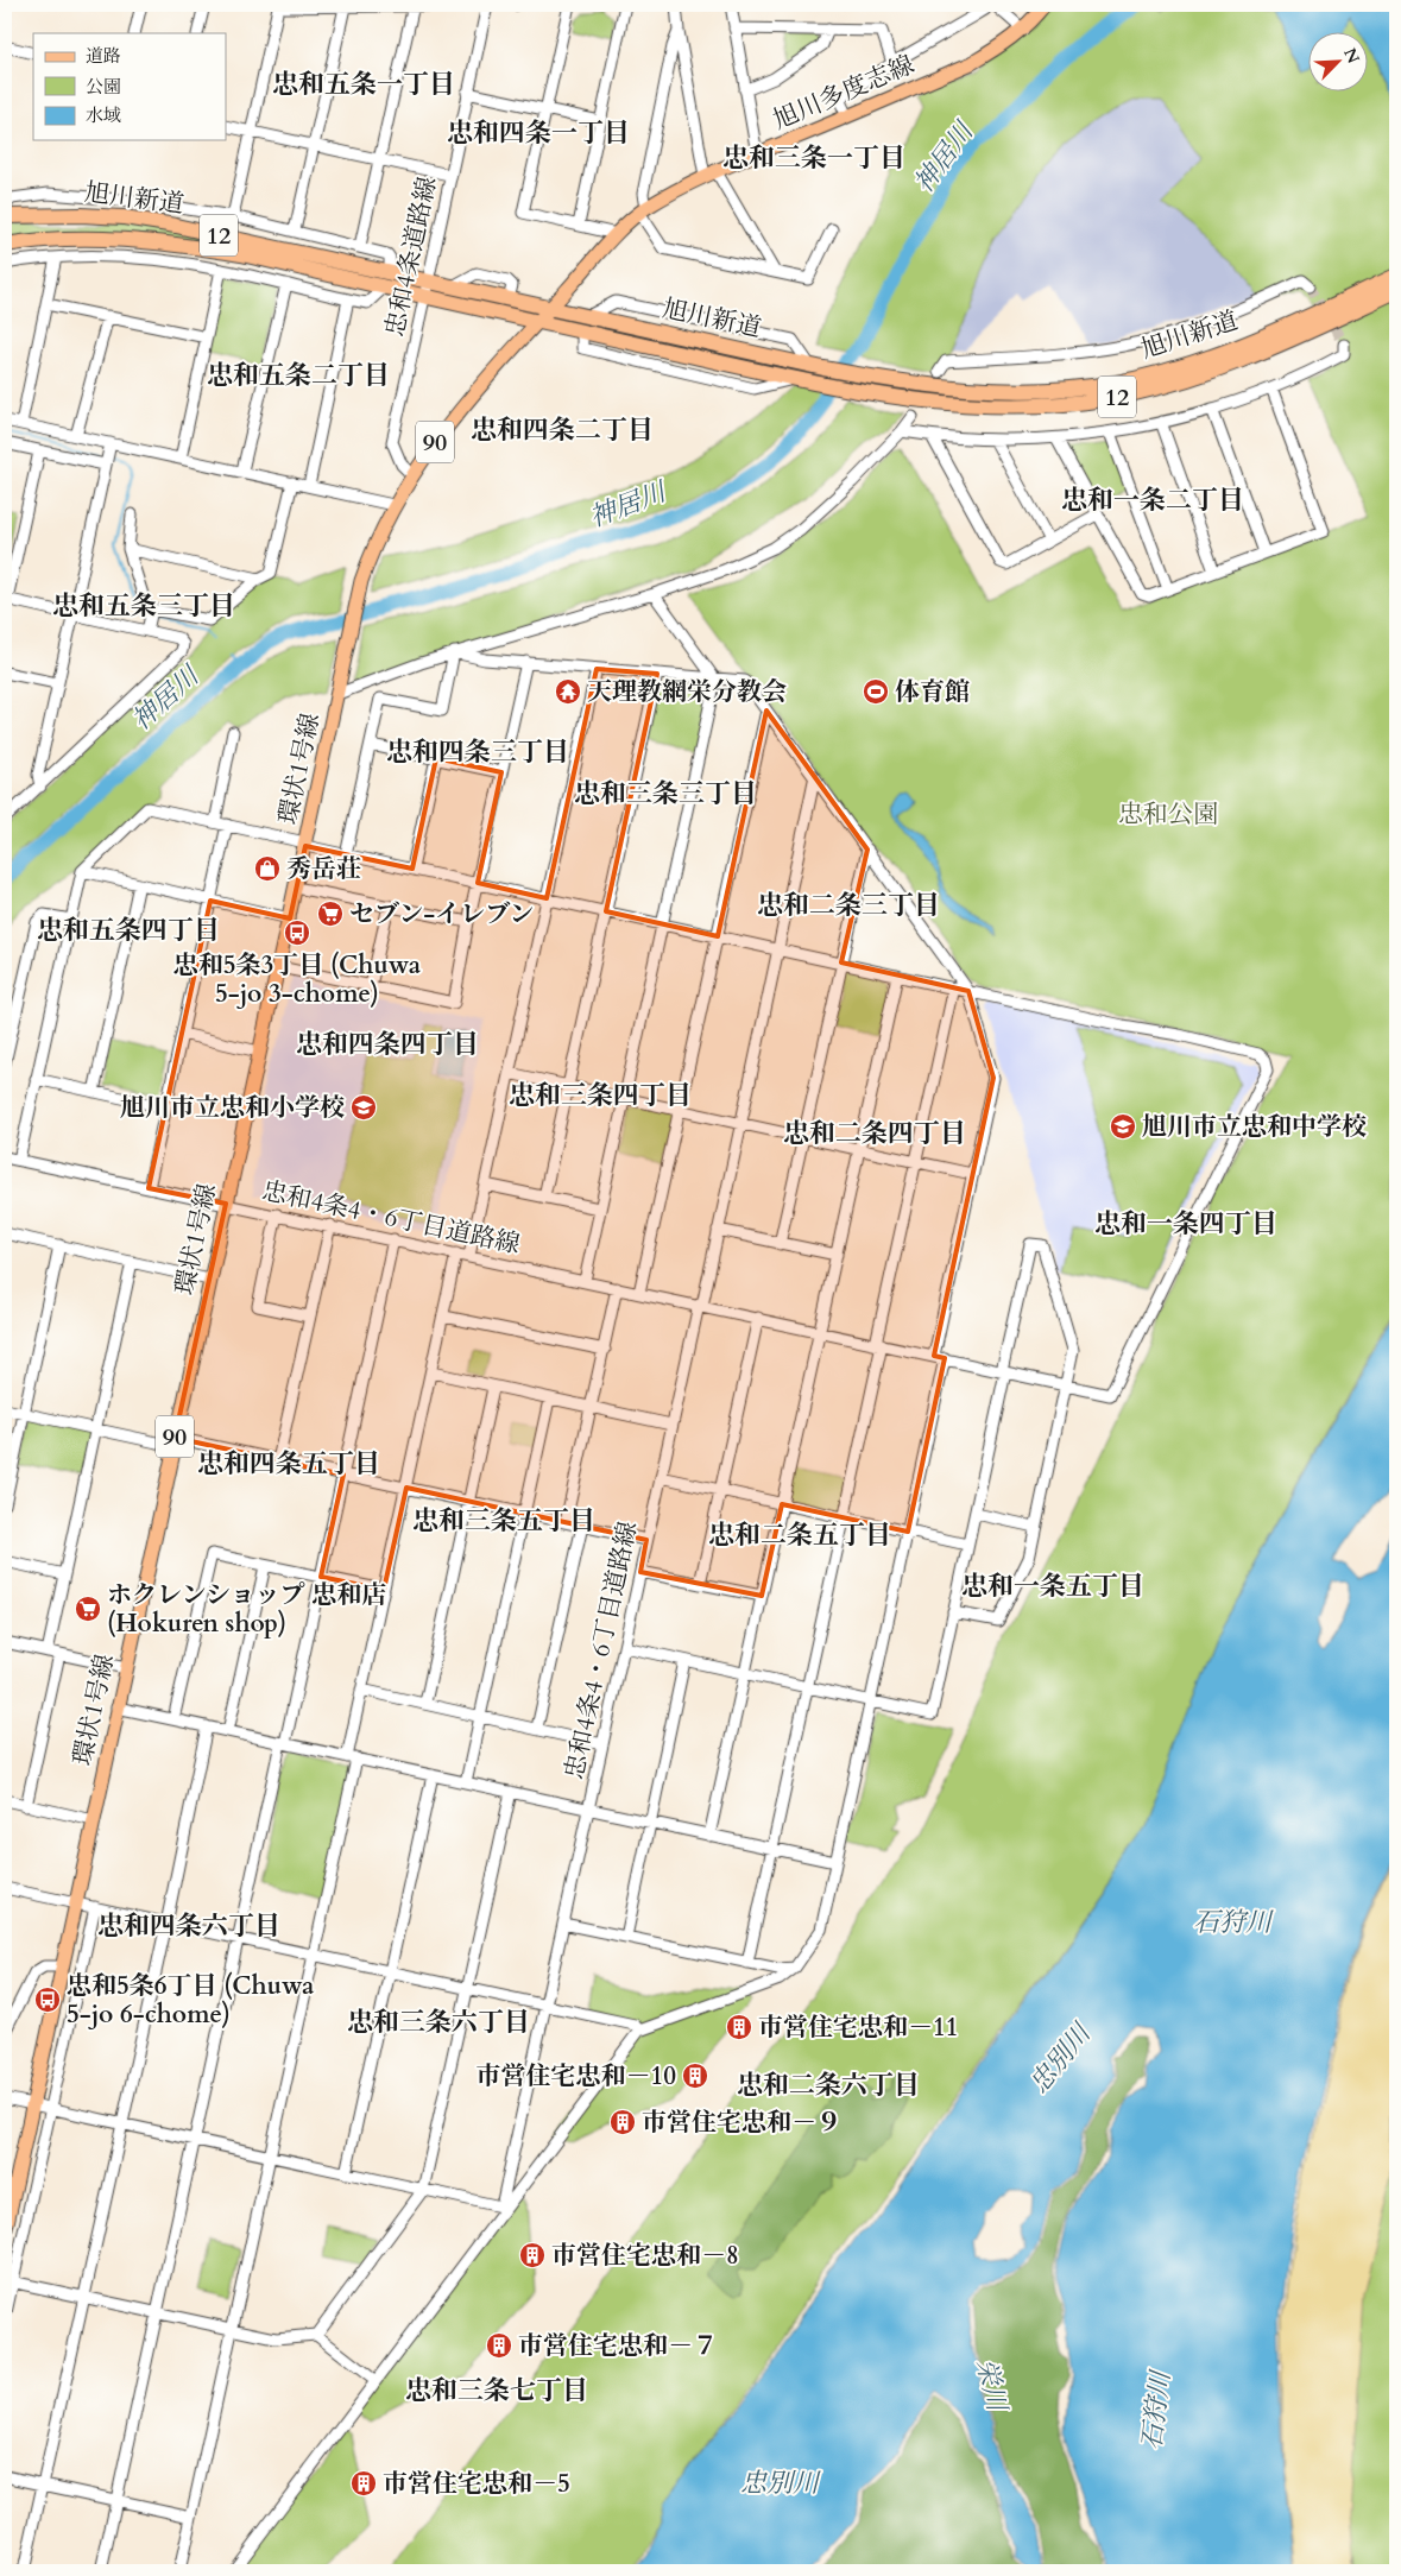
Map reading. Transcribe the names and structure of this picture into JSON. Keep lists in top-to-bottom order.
{
  "streets": {
    "highway": ["旭川新道", "12"],
    "main road": ["旭川多度志線", "90", "環状1号線"],
    "street": ["忠和4条道路線", "忠和4条4・6丁目道路線"]
  },
  "crossings": [
    ["旭川多度志線", "旭川新道"],
    ["旭川多度志線", "環状1号線"],
    ["旭川新道", "忠和4条道路線"],
    ["旭川新道", "環状1号線"],
    ["忠和4条道路線", "環状1号線"],
    ["環状1号線", "忠和4条4・6丁目道路線"]
  ],
  "districts": [
    "忠和五条一丁目",
    "忠和四条一丁目",
    "忠和三条一丁目",
    "忠和五条二丁目",
    "忠和四条二丁目",
    "忠和一条二丁目",
    "忠和五条三丁目",
    "忠和四条三丁目",
    "忠和三条三丁目",
    "忠和二条三丁目",
    "忠和五条四丁目",
    "忠和四条四丁目",
    "忠和三条四丁目",
    "忠和二条四丁目",
    "忠和一条四丁目",
    "忠和四条五丁目",
    "忠和三条五丁目",
    "忠和二条五丁目",
    "忠和一条五丁目",
    "忠和四条六丁目",
    "忠和三条六丁目",
    "忠和二条六丁目",
    "忠和三条七丁目"
  ],
  "water": [
    "神居川",
    "石狩川",
    "忠別川",
    "栄川"
  ],
  "parks": ["忠和公園"],
  "places": {
    "temple": ["天理教網栄分教会"],
    "sports": ["体育館"],
    "shop": ["秀岳荘"],
    "supermarket": ["セブン-イレブン", "ホクレンショップ 忠和店 (Hokuren shop)"],
    "bus stop": ["忠和5条3丁目 (Chuwa 5-jo 3-chome)", "忠和5条6丁目 (Chuwa 5-jo 6-chome)"],
    "school or university": ["旭川市立忠和小学校", "旭川市立忠和中学校"],
    "building": [
      "市営住宅忠和－11",
      "市営住宅忠和－10",
      "市営住宅忠和－９",
      "市営住宅忠和－8",
      "市営住宅忠和－７",
      "市営住宅忠和－5"
    ]
  },
  "legend": ["道路", "公園", "水域"],
  "north": "top right"
}
